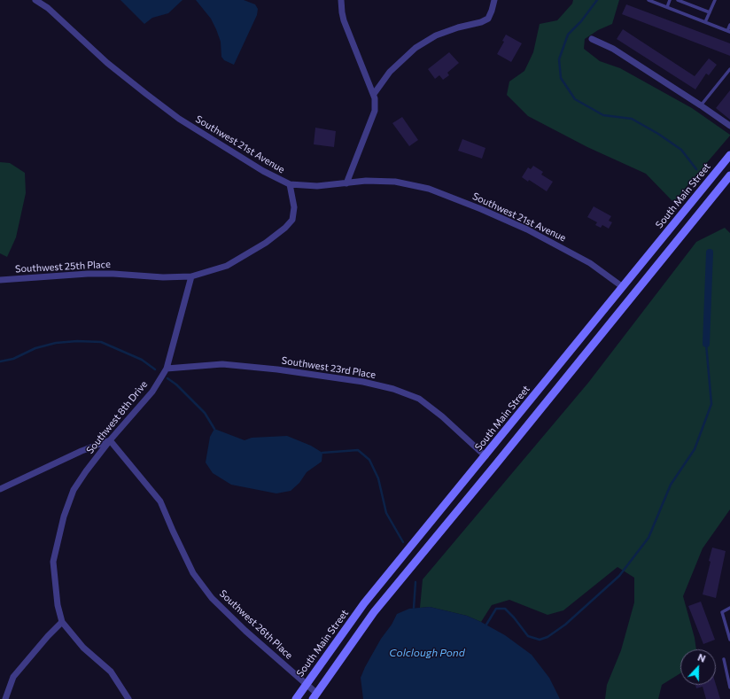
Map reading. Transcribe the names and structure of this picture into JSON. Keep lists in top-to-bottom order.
{
  "streets": {
    "main road": ["South Main Street"],
    "street": [
      "Southwest 21st Avenue",
      "Southwest 25th Place",
      "Southwest 23rd Place",
      "Southwest 8th Drive",
      "Southwest 26th Place"
    ]
  },
  "crossings": [
    ["Southwest 21st Avenue", "South Main Street"],
    ["South Main Street", "Southwest 23rd Place"],
    ["South Main Street", "Southwest 26th Place"],
    ["Southwest 25th Place", "Southwest 8th Drive"],
    ["Southwest 23rd Place", "Southwest 8th Drive"],
    ["Southwest 8th Drive", "Southwest 26th Place"]
  ],
  "water": ["Colclough Pond"],
  "north": "top"
}
